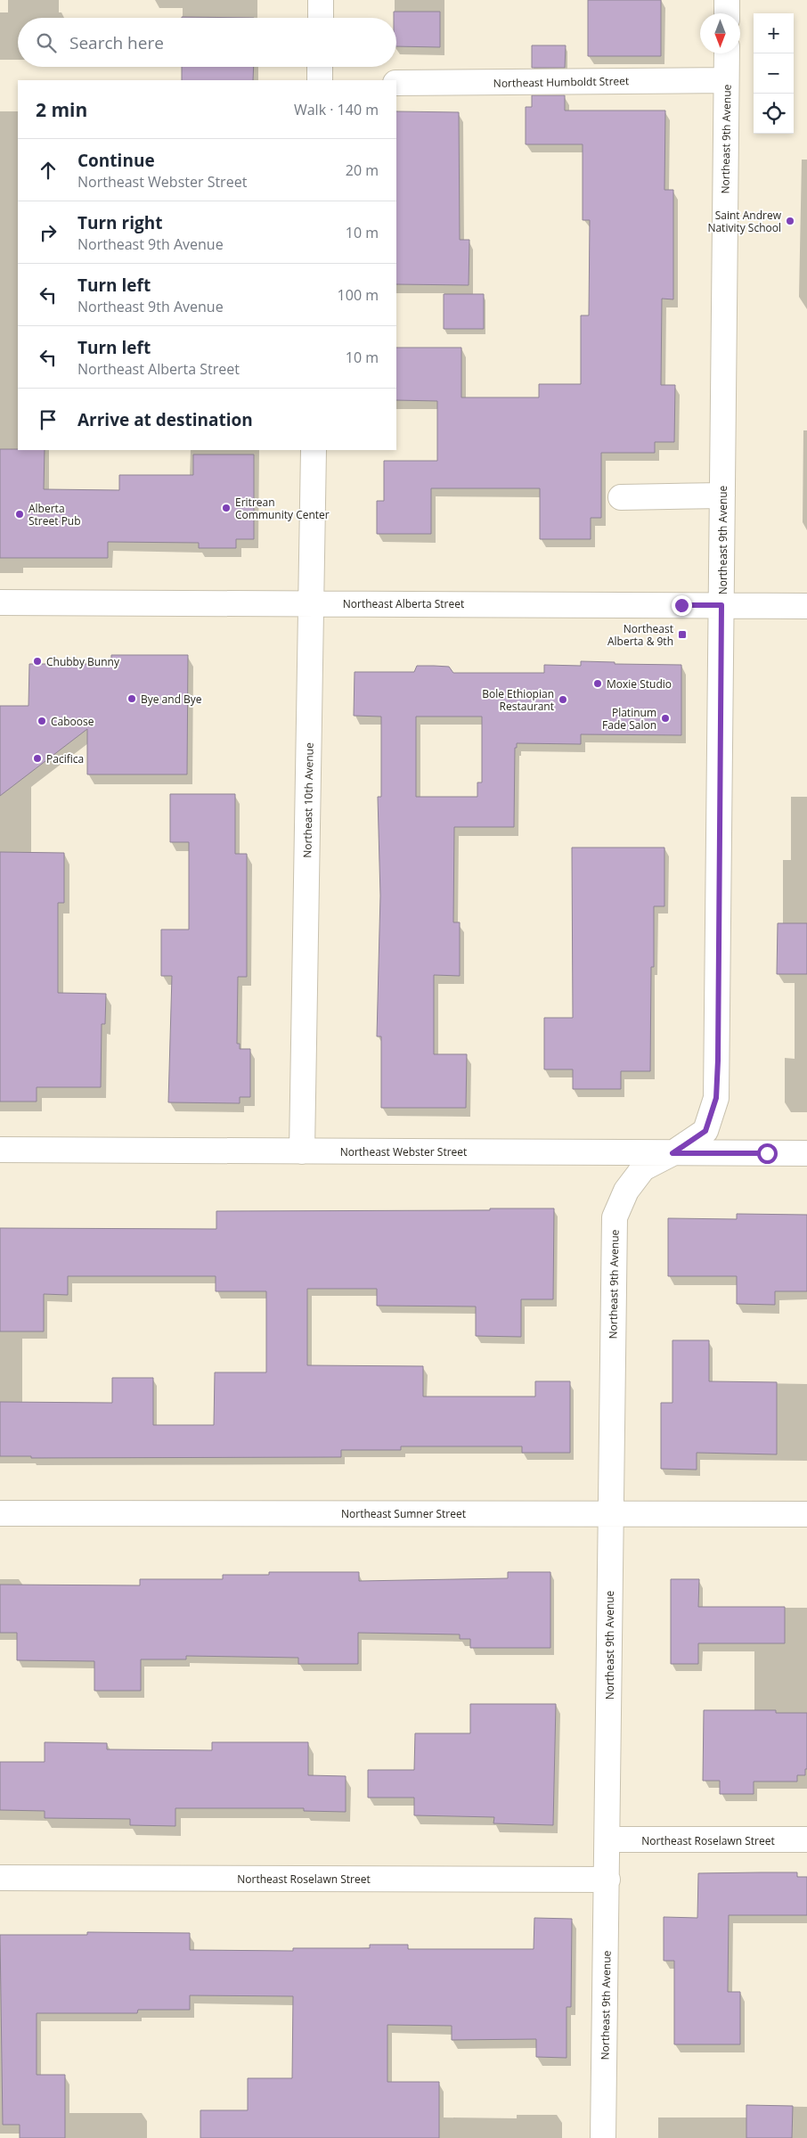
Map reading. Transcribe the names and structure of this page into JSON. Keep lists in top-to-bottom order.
{
  "streets": {
    "street": [
      "Northeast Humboldt Street",
      "Northeast 9th Avenue",
      "Northeast Alberta Street",
      "Northeast 10th Avenue",
      "Northeast Webster Street",
      "Northeast Sumner Street",
      "Northeast Roselawn Street"
    ]
  },
  "crossings": [
    ["Northeast Humboldt Street", "Northeast 9th Avenue"],
    ["Northeast 9th Avenue", "Northeast Alberta Street"],
    ["Northeast 9th Avenue", "Northeast Webster Street"],
    ["Northeast 9th Avenue", "Northeast Sumner Street"],
    ["Northeast 9th Avenue", "Northeast Roselawn Street"],
    ["Northeast Alberta Street", "Northeast 10th Avenue"],
    ["Northeast 10th Avenue", "Northeast Webster Street"]
  ],
  "places": {
    "other": [
      "Saint Andrew Nativity School",
      "Eritrean Community Center",
      "Alberta Street Pub",
      "Chubby Bunny",
      "Moxie Studio",
      "Bye and Bye",
      "Bole Ethiopian Restaurant",
      "Platinum Fade Salon",
      "Caboose",
      "Pacifica"
    ],
    "transit": ["Northeast Alberta & 9th"]
  },
  "north": "bottom",
  "page": {
    "map_buttons": ["+", "−"],
    "search": "Search here",
    "heading": ["2 min", "Walk · 140 m"],
    "list": [
      ["Continue", "Northeast Webster Street", "20 m"],
      ["Turn right", "Northeast 9th Avenue", "10 m"],
      ["Turn left", "Northeast 9th Avenue", "100 m"],
      ["Turn left", "Northeast Alberta Street", "10 m"],
      "Arrive at destination"
    ]
  }
}
